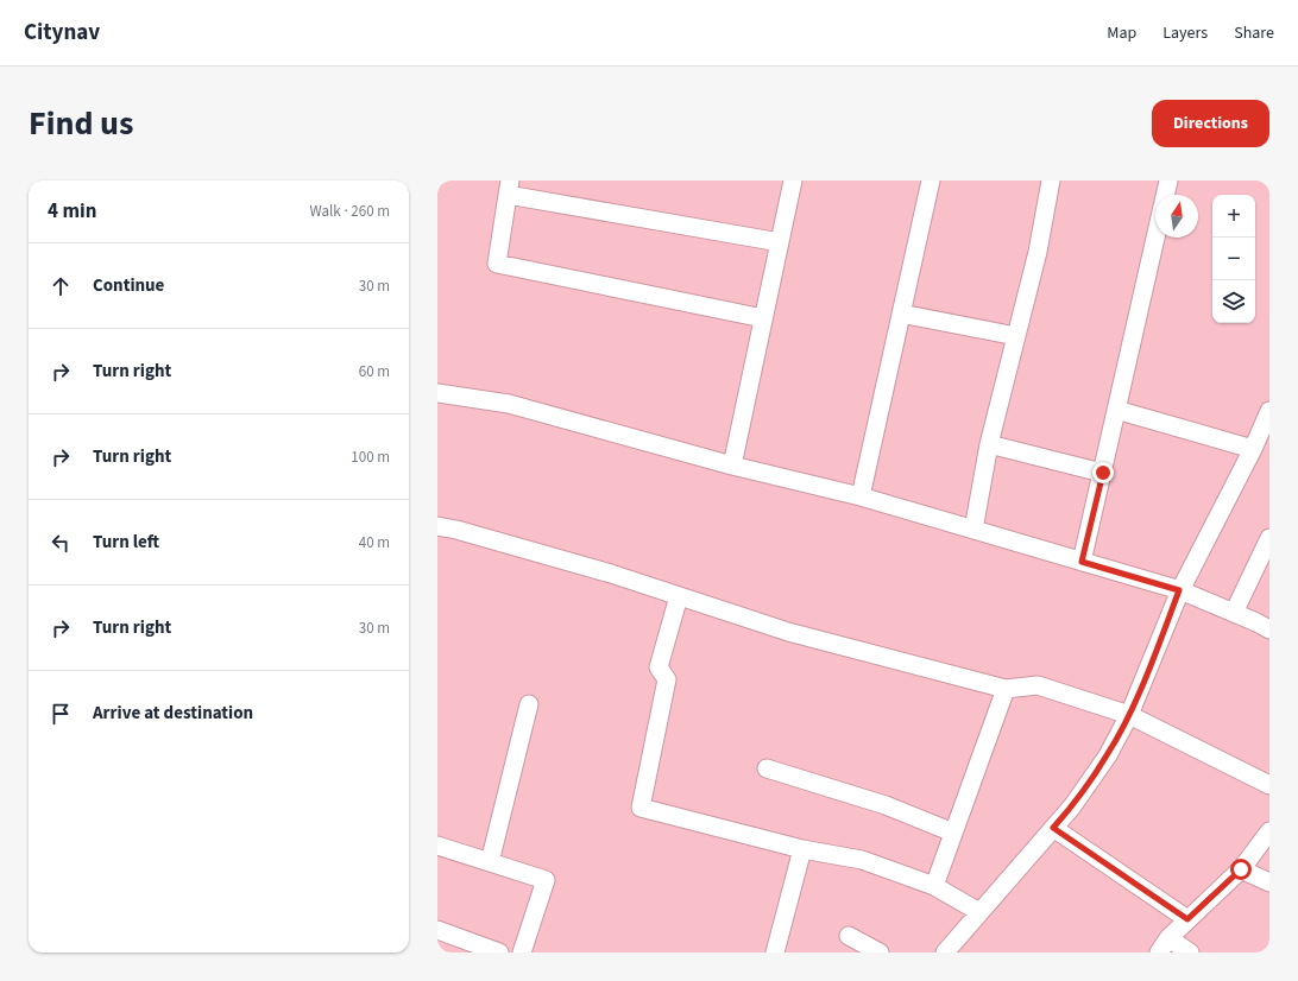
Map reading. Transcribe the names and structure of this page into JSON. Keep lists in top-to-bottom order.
{
  "north": "top",
  "page": {
    "header": "Citynav",
    "nav": ["Map", "Layers", "Share"],
    "title": "Find us",
    "buttons": "Directions",
    "heading": ["4 min", "Walk · 260 m"],
    "map_buttons": ["+", "−"],
    "list": [
      ["Continue", "30 m"],
      ["Turn right", "60 m"],
      ["Turn right", "100 m"],
      ["Turn left", "40 m"],
      ["Turn right", "30 m"],
      "Arrive at destination"
    ]
  }
}
